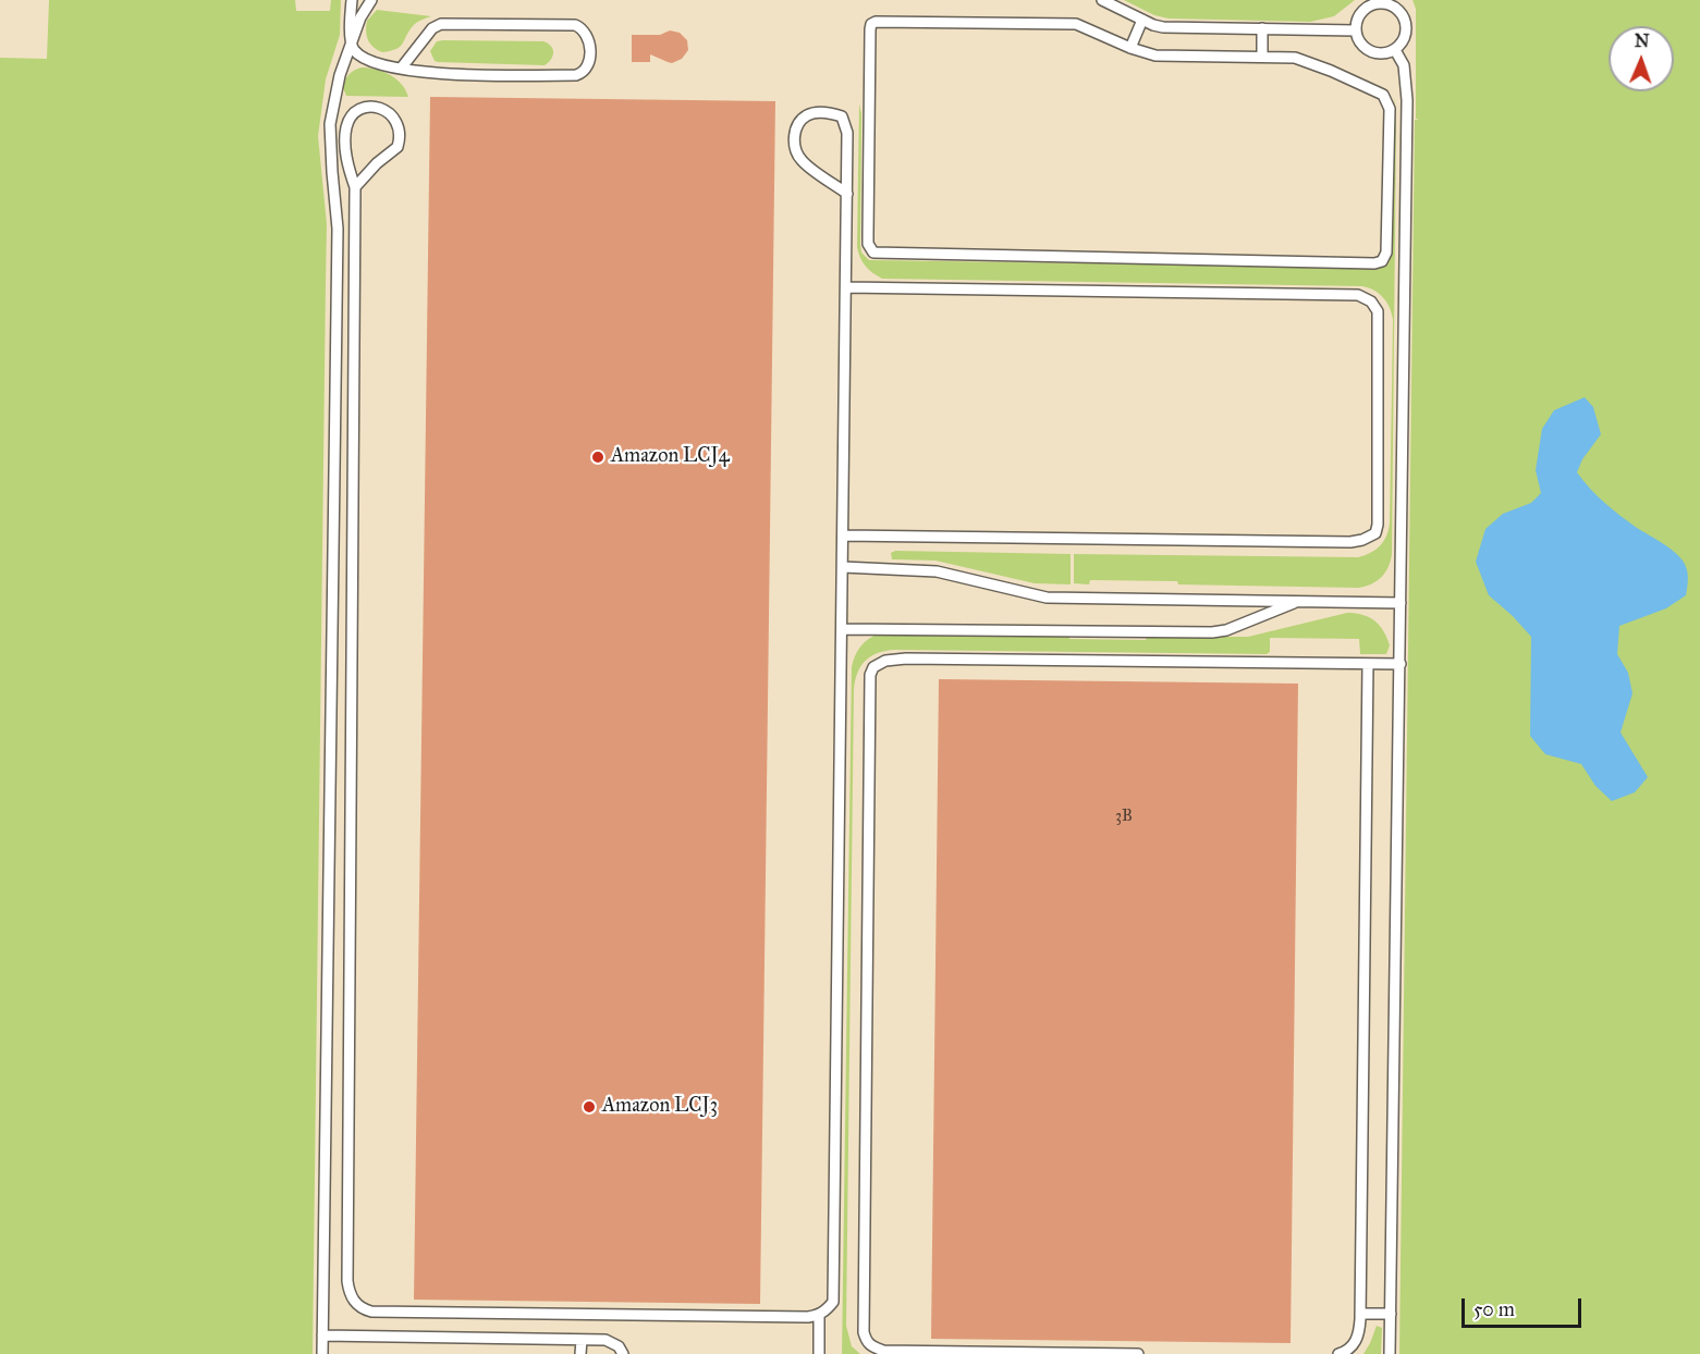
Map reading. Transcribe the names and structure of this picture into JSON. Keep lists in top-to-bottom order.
{
  "places": ["Amazon LCJ4", "Amazon LCJ3"],
  "house_numbers": ["3B"],
  "scale_bar": "50 m",
  "north": "top"
}
